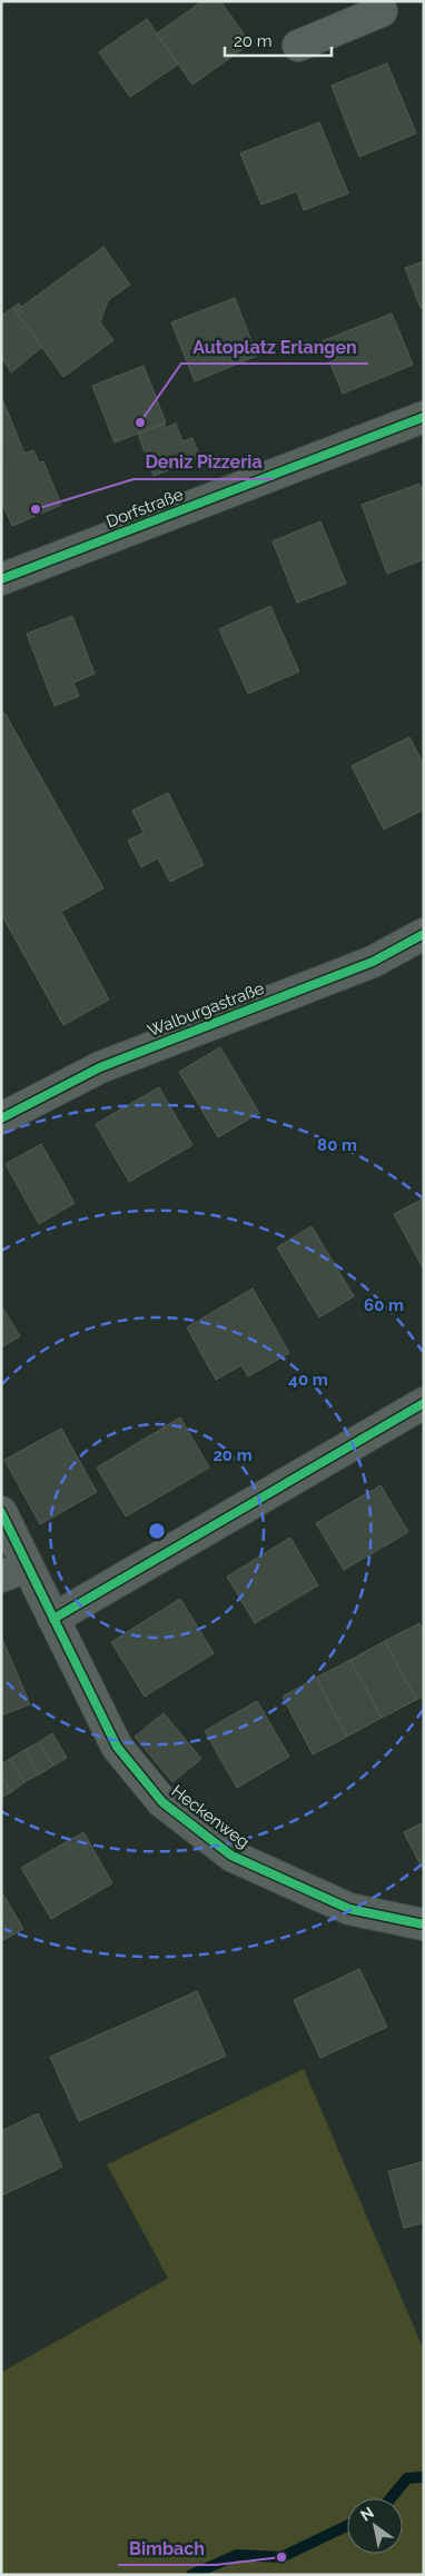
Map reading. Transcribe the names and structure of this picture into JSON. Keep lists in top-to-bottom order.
{
  "streets": {
    "street": ["Dorfstraße", "Walburgastraße", "Heckenweg"]
  },
  "places": ["Autoplatz Erlangen", "Deniz Pizzeria", "Bimbach"],
  "scale_bar": "20 m",
  "north": "top left",
  "rings": [
    "80 m",
    "60 m",
    "40 m",
    "20 m"
  ]
}
